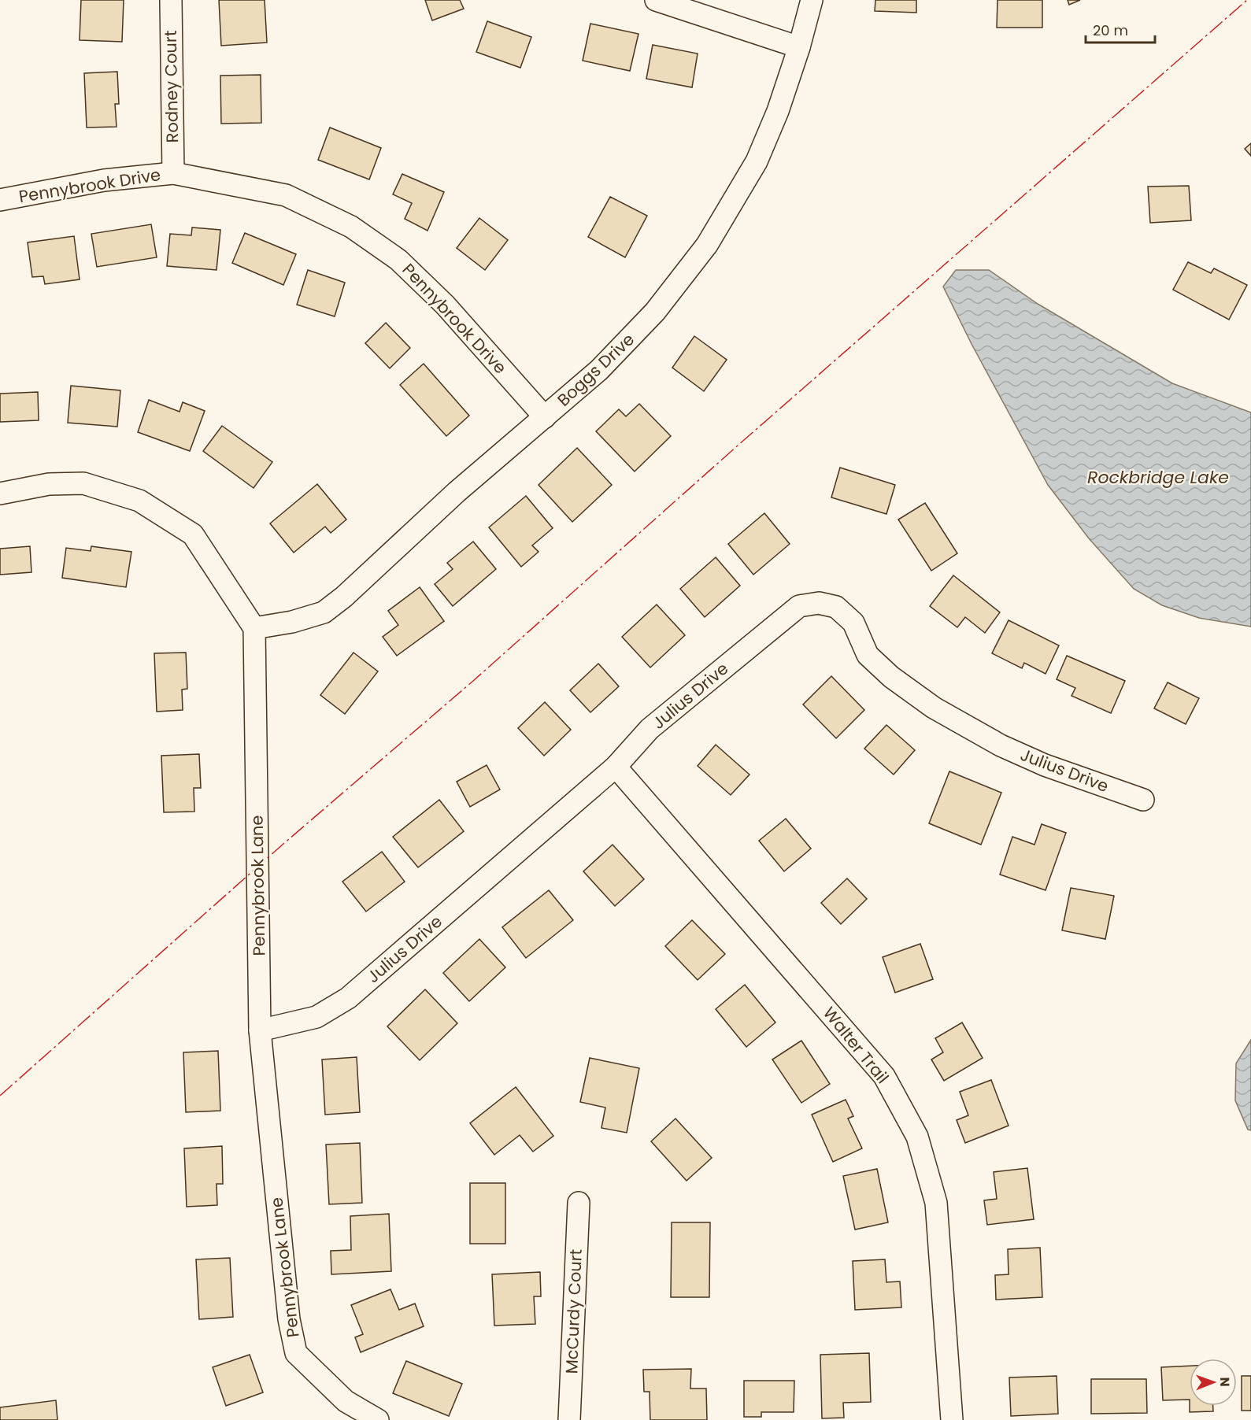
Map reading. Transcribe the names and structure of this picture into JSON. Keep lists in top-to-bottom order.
{
  "streets": {
    "street": [
      "Rodney Court",
      "Pennybrook Drive",
      "Boggs Drive",
      "Julius Drive",
      "Pennybrook Lane",
      "Walter Trail",
      "McCurdy Court"
    ]
  },
  "crossings": [
    ["Rodney Court", "Pennybrook Drive"],
    ["Pennybrook Drive", "Boggs Drive"],
    ["Boggs Drive", "Pennybrook Lane"],
    ["Julius Drive", "Pennybrook Lane"],
    ["Julius Drive", "Walter Trail"]
  ],
  "water": ["Rockbridge Lake"],
  "scale_bar": "20 m",
  "north": "right"
}
